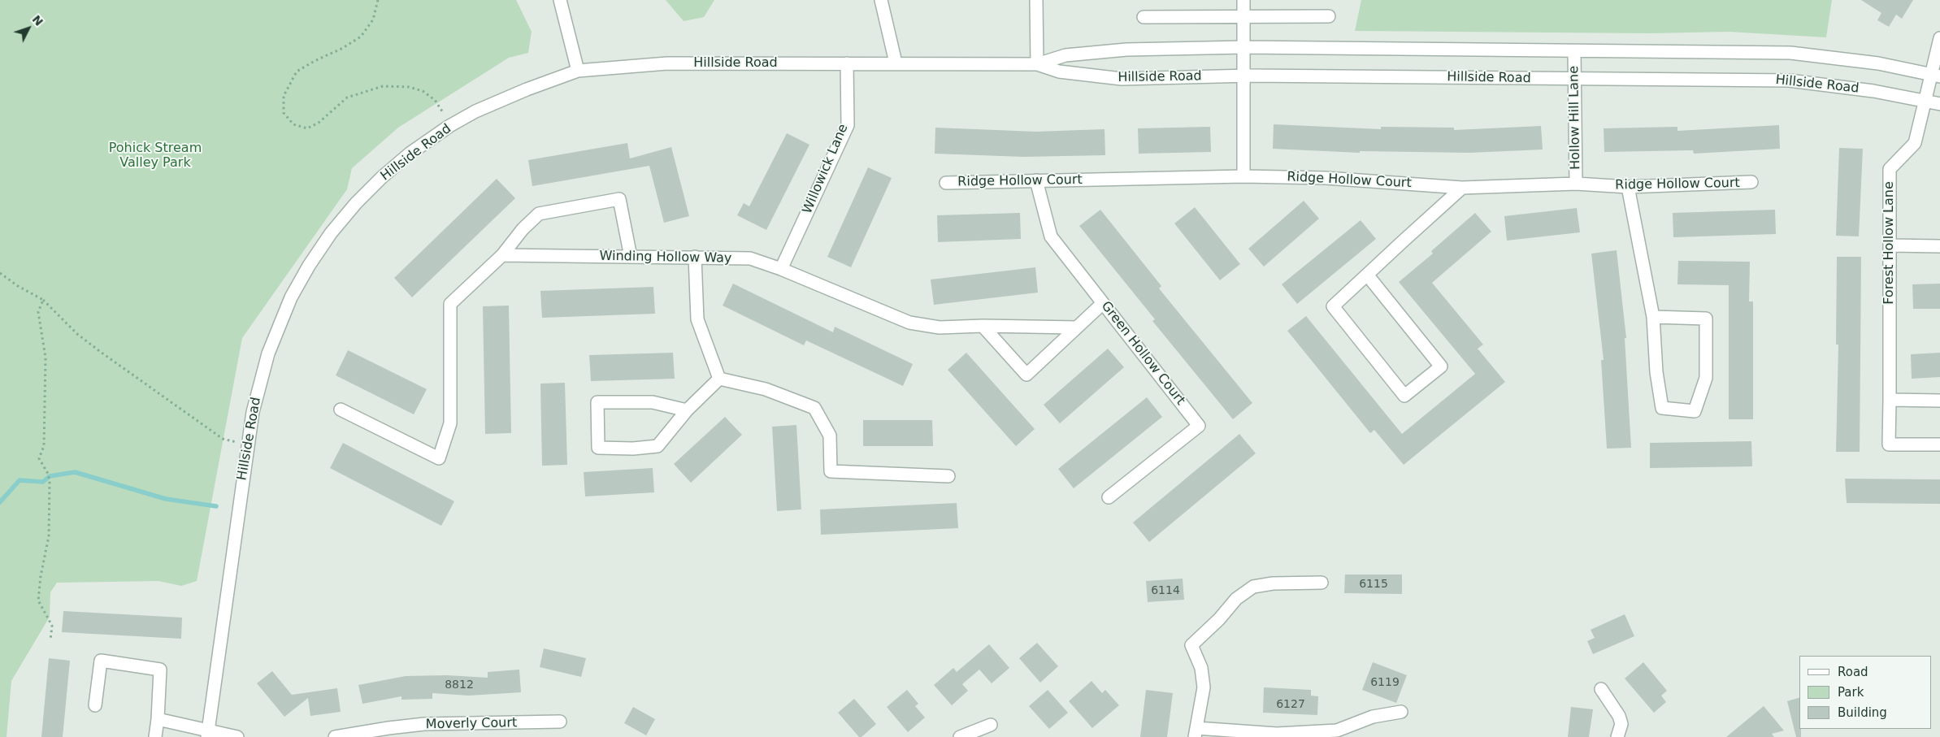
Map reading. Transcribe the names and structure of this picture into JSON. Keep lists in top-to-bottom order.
{
  "streets": {
    "street": [
      "Hillside Road",
      "Hollow Hill Lane",
      "Willowick Lane",
      "Ridge Hollow Court",
      "Forest Hollow Lane",
      "Winding Hollow Way",
      "Green Hollow Court",
      "Moverly Court"
    ]
  },
  "crossings": [
    ["Hillside Road", "Hollow Hill Lane"],
    ["Hillside Road", "Willowick Lane"],
    ["Hillside Road", "Forest Hollow Lane"],
    ["Hollow Hill Lane", "Ridge Hollow Court"],
    ["Willowick Lane", "Winding Hollow Way"],
    ["Ridge Hollow Court", "Green Hollow Court"]
  ],
  "parks": ["Pohick Stream Valley Park"],
  "house_numbers": [
    "6115",
    "6114",
    "6119",
    "8812",
    "6127"
  ],
  "legend": ["Road", "Park", "Building"],
  "north": "top right"
}
